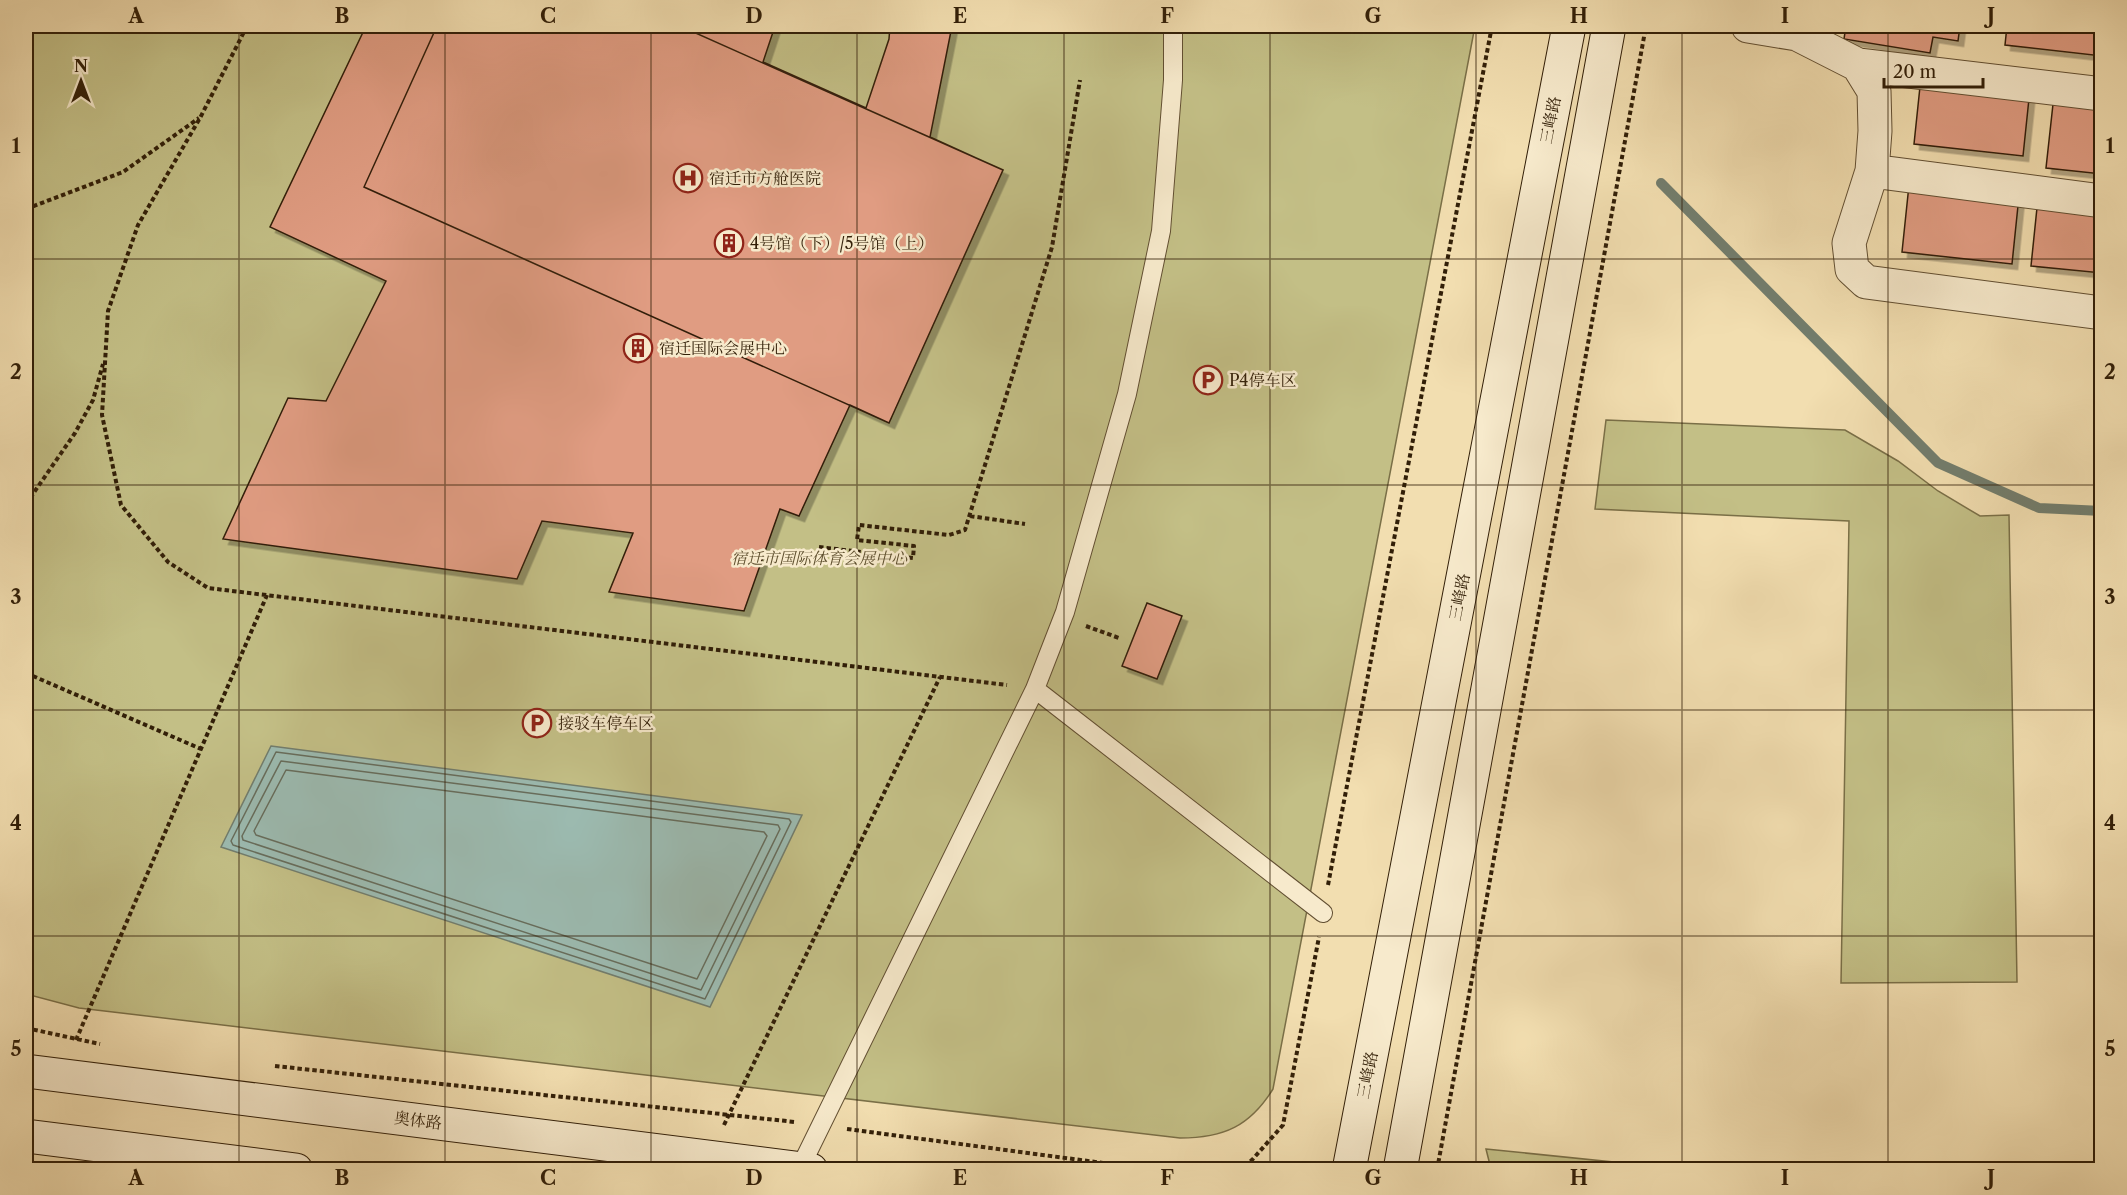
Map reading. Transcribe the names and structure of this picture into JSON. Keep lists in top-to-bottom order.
{
  "streets": {
    "main road": ["三峰路", "奥体路"]
  },
  "parks": ["宿迁市国际体育会展中心"],
  "places": {
    "hospital": ["宿迁市方舱医院"],
    "building": ["4号馆（下）/5号馆（上）", "宿迁国际会展中心"],
    "parking": ["P4停车区", "接驳车停车区"]
  },
  "scale_bar": "20 m",
  "north": "top",
  "grid": {
    "columns": [
      "A",
      "B",
      "C",
      "D",
      "E",
      "F",
      "G",
      "H",
      "I",
      "J"
    ],
    "rows": [
      "1",
      "2",
      "3",
      "4",
      "5"
    ]
  }
}
